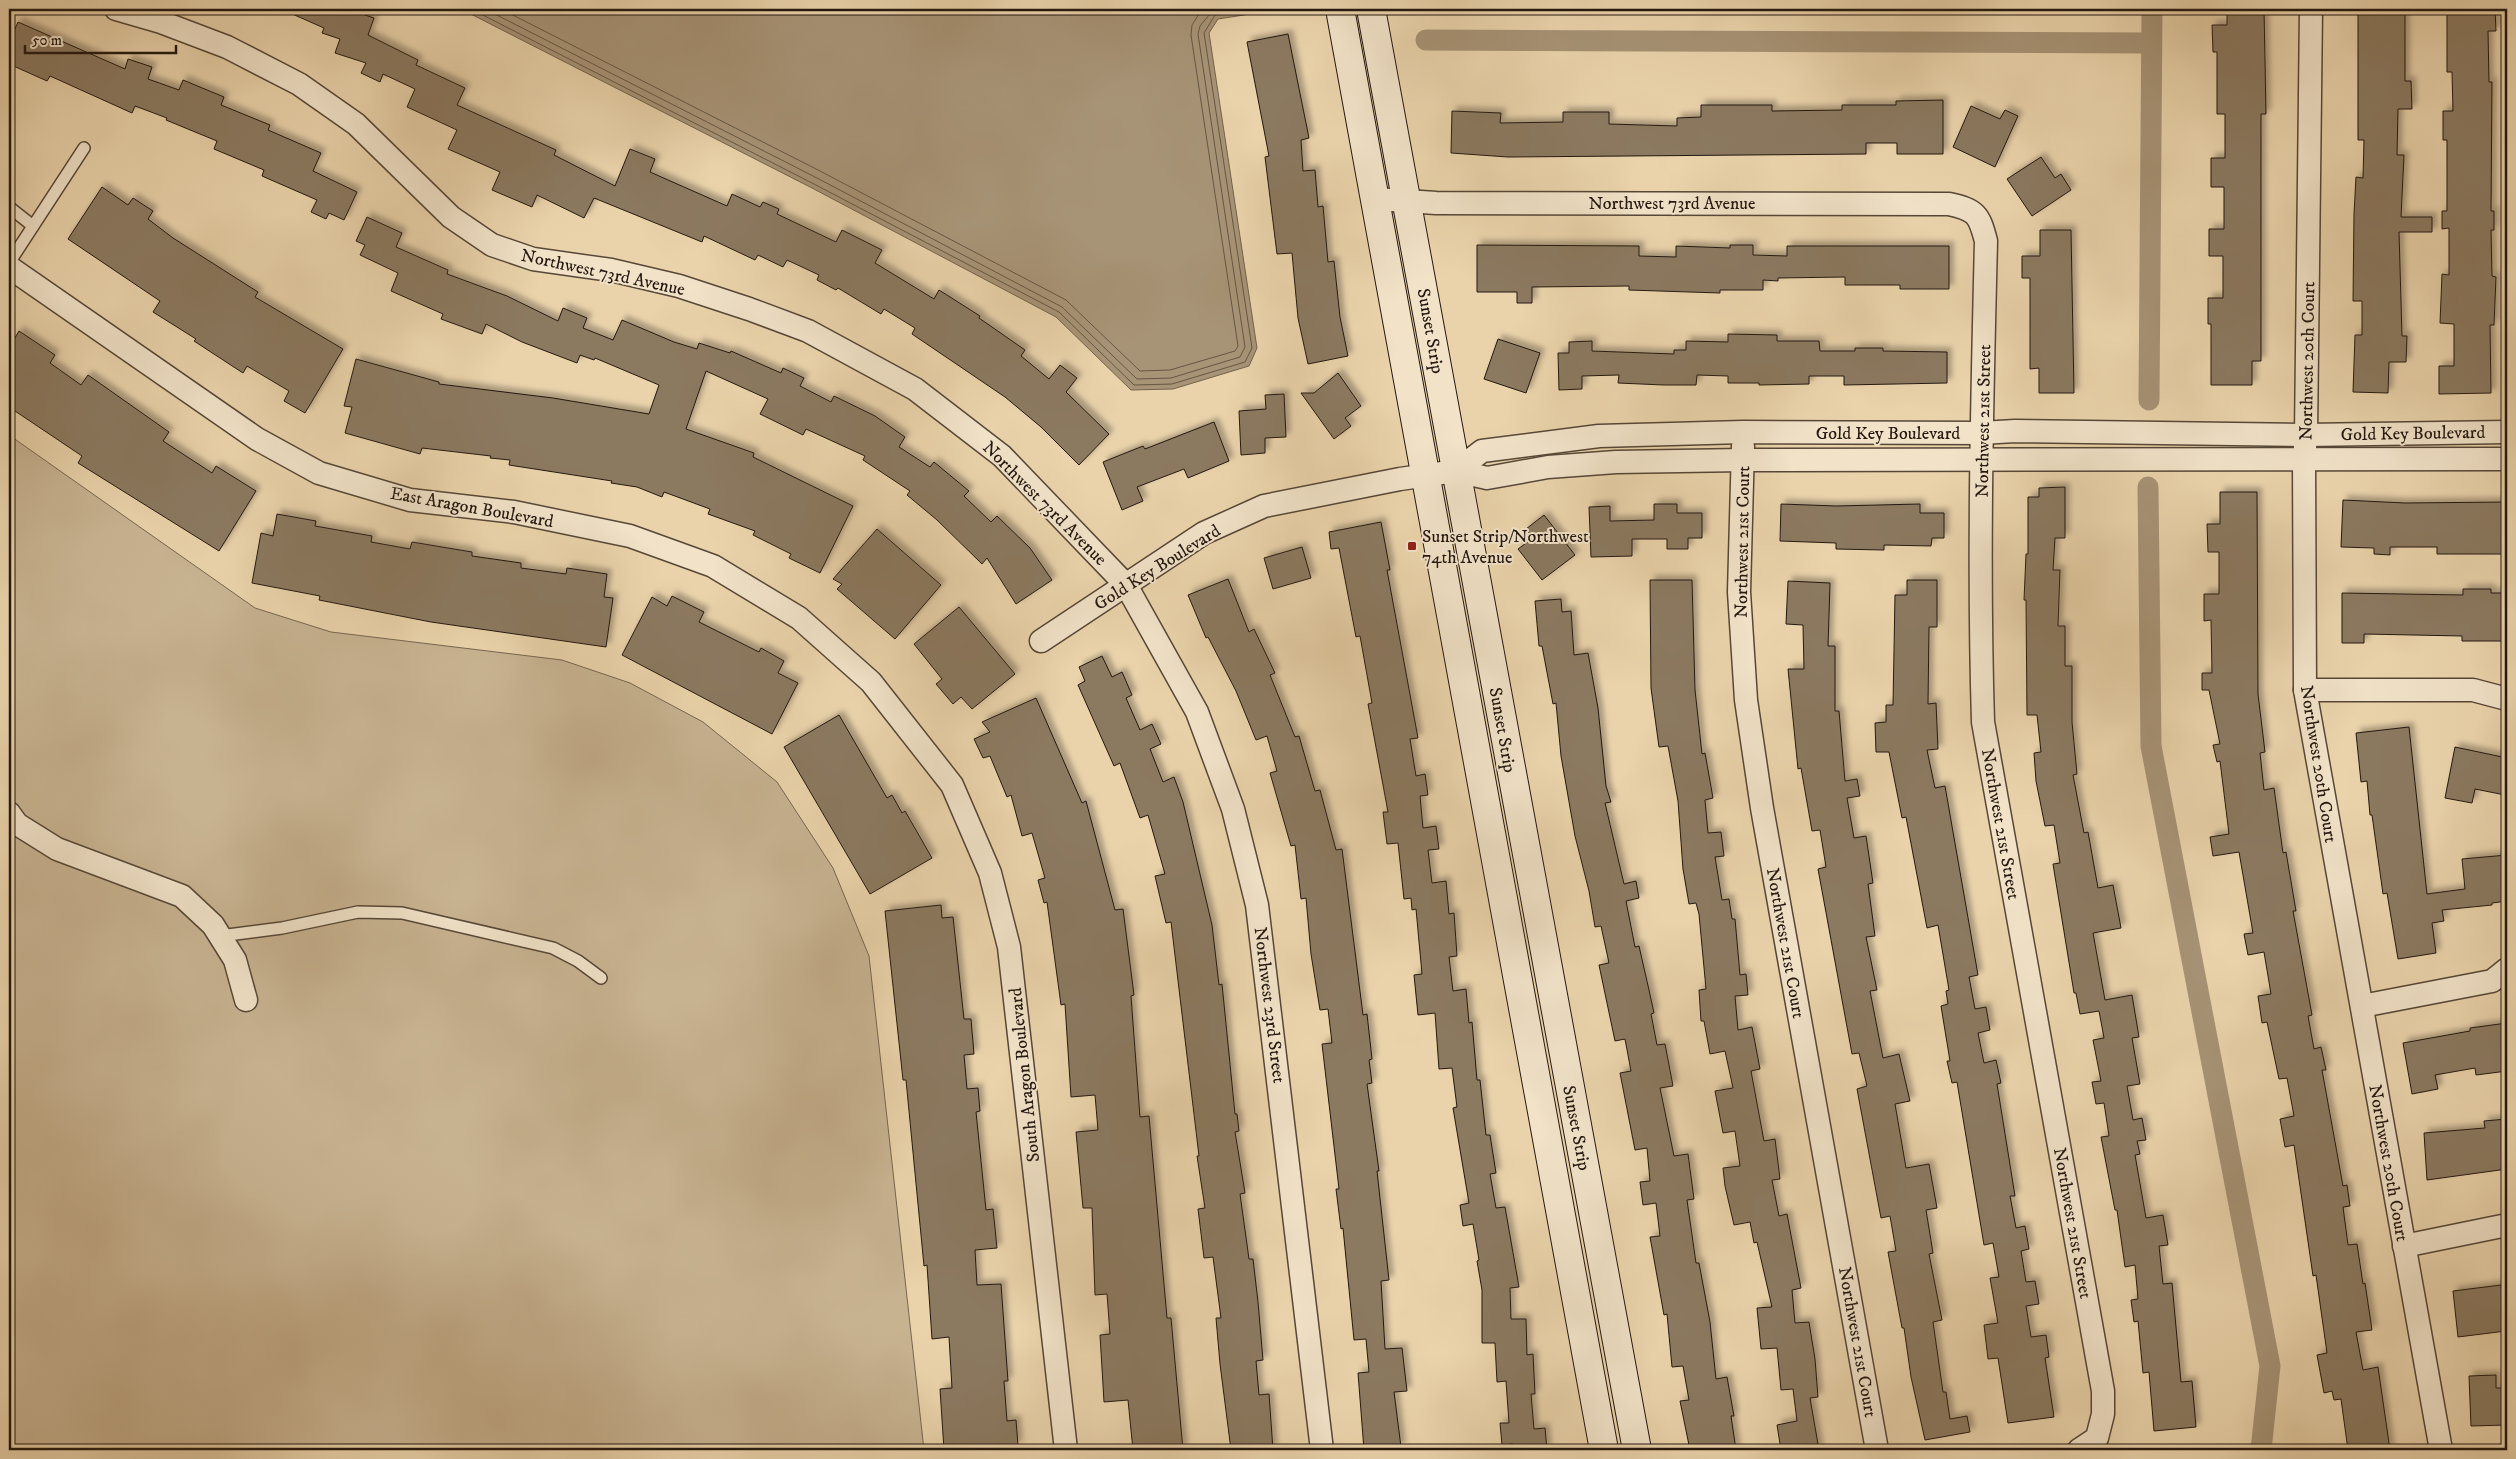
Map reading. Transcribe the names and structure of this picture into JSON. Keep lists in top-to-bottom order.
{
  "streets": {
    "street": [
      "Northwest 73rd Avenue",
      "Sunset Strip",
      "Northwest 20th Court",
      "Northwest 21st Street",
      "Gold Key Boulevard",
      "East Aragon Boulevard",
      "Northwest 21st Court",
      "Northwest 23rd Street",
      "South Aragon Boulevard"
    ]
  },
  "crossings": [
    ["Northwest 73rd Avenue", "Sunset Strip"],
    ["Northwest 73rd Avenue", "Northwest 21st Street"],
    ["Northwest 73rd Avenue", "Gold Key Boulevard"],
    ["Northwest 73rd Avenue", "Northwest 23rd Street"],
    ["Sunset Strip", "Gold Key Boulevard"],
    ["Northwest 20th Court", "Gold Key Boulevard"],
    ["Northwest 21st Street", "Gold Key Boulevard"],
    ["Gold Key Boulevard", "Northwest 21st Court"],
    ["Gold Key Boulevard", "Northwest 23rd Street"],
    ["East Aragon Boulevard", "South Aragon Boulevard"]
  ],
  "places": {
    "transit": ["Sunset Strip/Northwest 74th Avenue"]
  },
  "scale_bar": "50 m"
}
